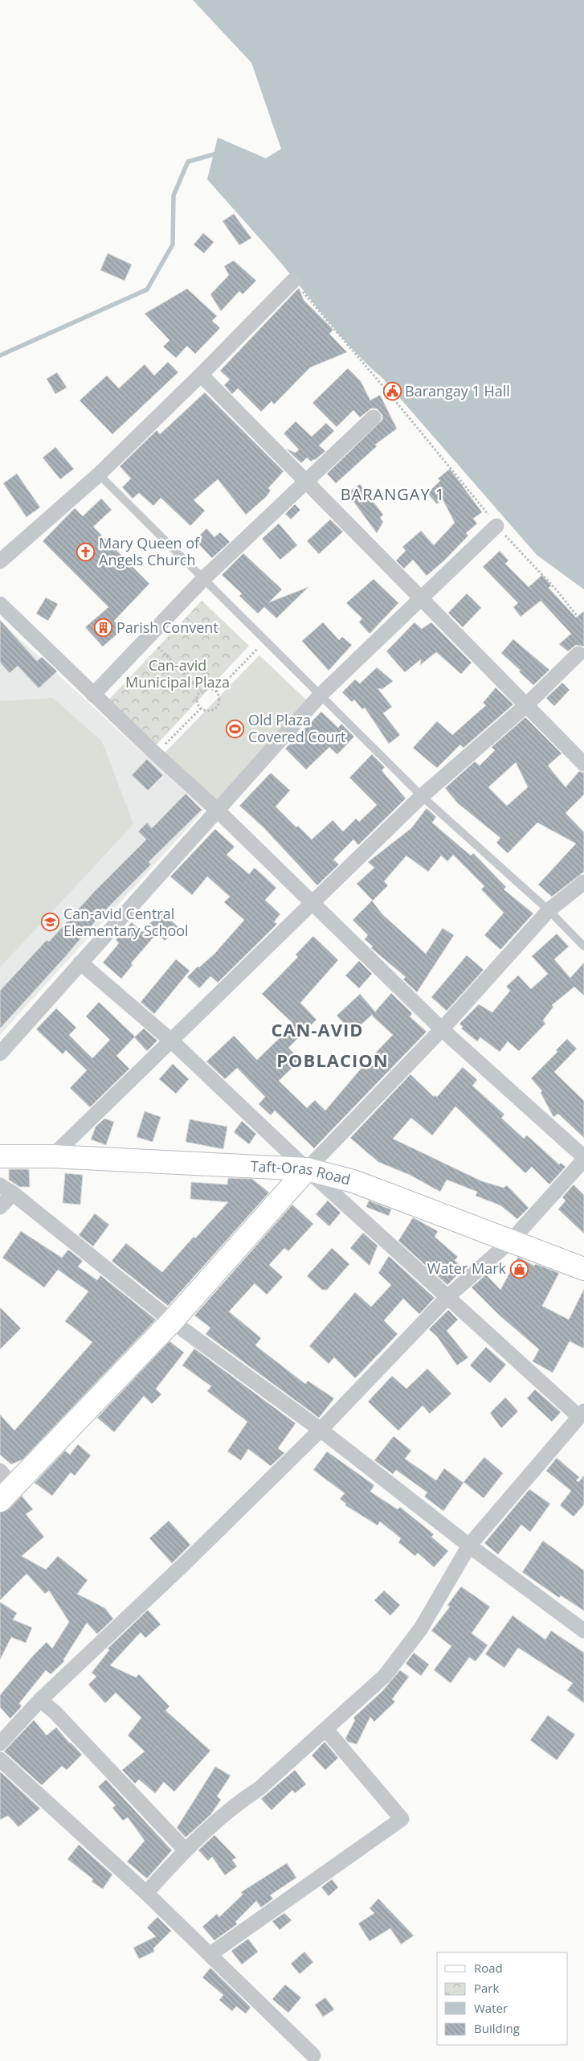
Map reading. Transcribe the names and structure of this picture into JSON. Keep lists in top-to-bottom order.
{
  "streets": {
    "main road": ["Taft-Oras Road"]
  },
  "districts": ["BARANGAY 1", "CAN-AVID", "POBLACION"],
  "parks": ["Can-avid Municipal Plaza"],
  "places": {
    "public building": ["Barangay 1 Hall"],
    "church": ["Mary Queen of Angels Church"],
    "building": ["Parish Convent"],
    "sports": ["Old Plaza Covered Court"],
    "school or university": ["Can-avid Central Elementary School"],
    "shop": ["Water Mark"]
  },
  "legend": [
    "Road",
    "Park",
    "Water",
    "Building"
  ]
}
